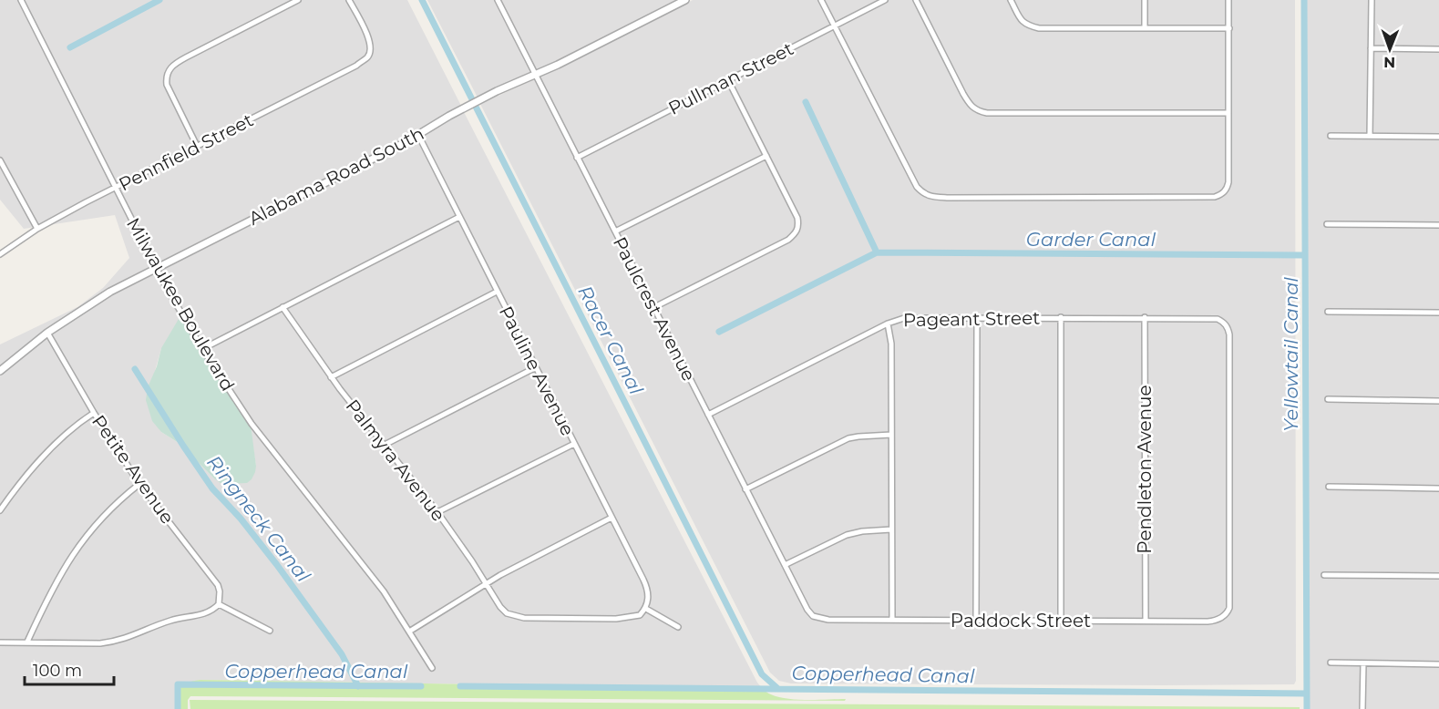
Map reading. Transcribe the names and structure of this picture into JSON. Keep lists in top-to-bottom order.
{
  "streets": {
    "street": [
      "Pullman Street",
      "Pennfield Street",
      "Alabama Road South",
      "Milwaukee Boulevard",
      "Paulcrest Avenue",
      "Pageant Street",
      "Pauline Avenue",
      "Palmyra Avenue",
      "Petite Avenue",
      "Pendleton Avenue",
      "Paddock Street"
    ]
  },
  "crossings": [
    ["Pullman Street", "Paulcrest Avenue"],
    ["Pennfield Street", "Milwaukee Boulevard"],
    ["Alabama Road South", "Milwaukee Boulevard"],
    ["Alabama Road South", "Paulcrest Avenue"],
    ["Alabama Road South", "Pauline Avenue"],
    ["Alabama Road South", "Petite Avenue"],
    ["Paulcrest Avenue", "Pageant Street"],
    ["Paulcrest Avenue", "Paddock Street"],
    ["Pageant Street", "Pendleton Avenue"],
    ["Pageant Street", "Paddock Street"],
    ["Pauline Avenue", "Palmyra Avenue"],
    ["Pendleton Avenue", "Paddock Street"]
  ],
  "water": [
    "Garder Canal",
    "Racer Canal",
    "Yellowtail Canal",
    "Ringneck Canal",
    "Copperhead Canal"
  ],
  "scale_bar": "100 m",
  "north": "bottom"
}
